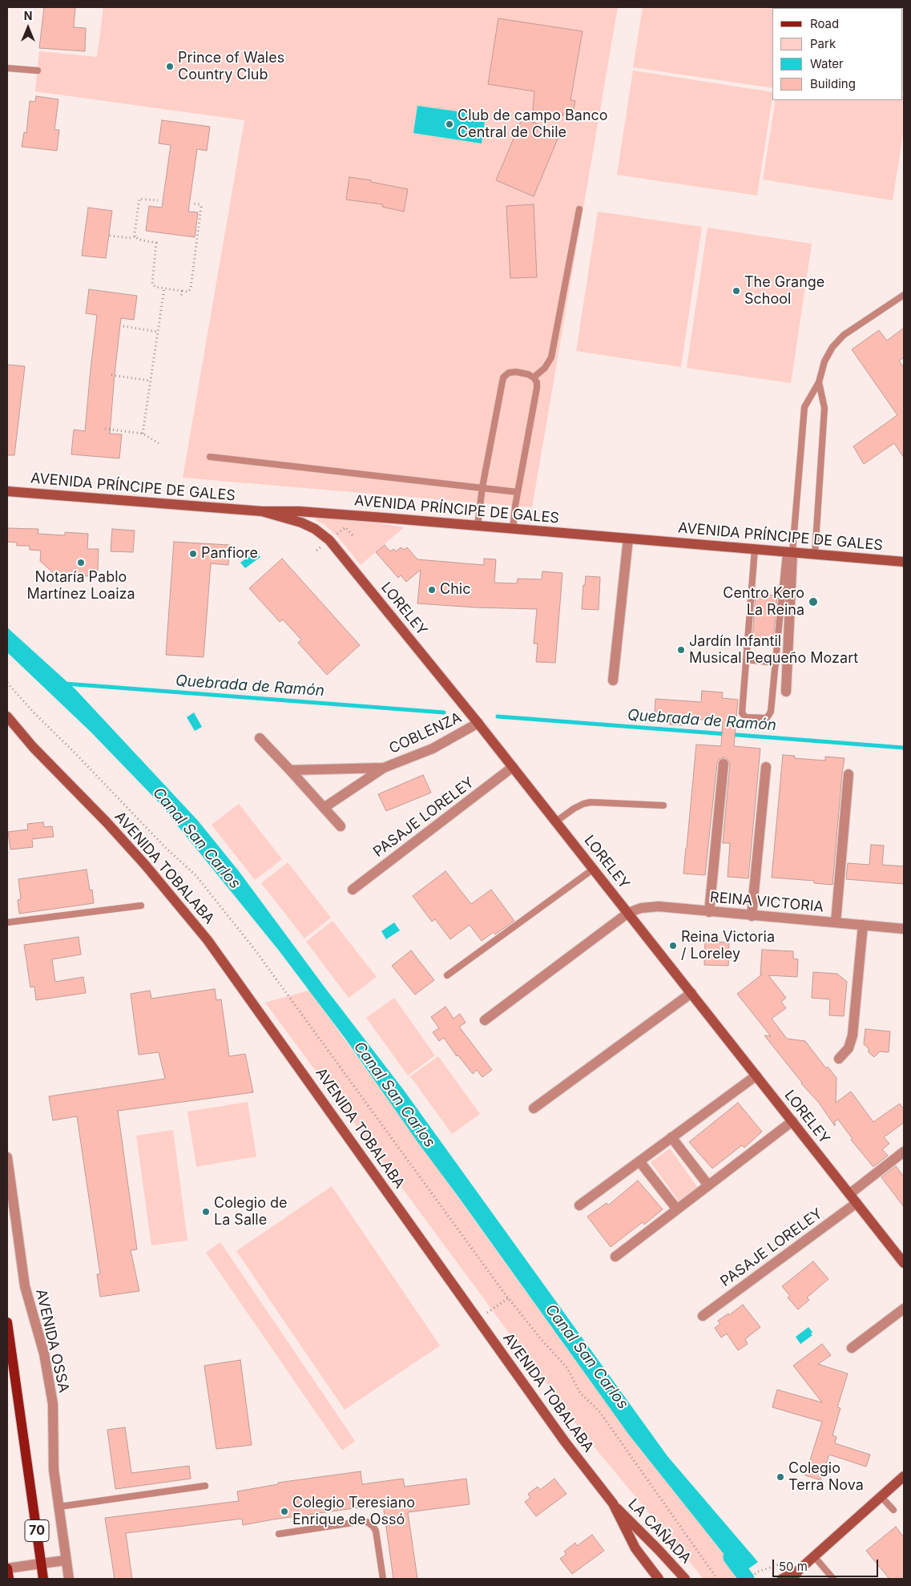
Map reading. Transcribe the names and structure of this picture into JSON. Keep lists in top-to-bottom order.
{
  "streets": {
    "main road": [
      "AVENIDA PRÍNCIPE DE GALES",
      "LORELEY",
      "AVENIDA TOBALABA",
      "70",
      "LA CAÑADA"
    ],
    "street": [
      "COBLENZA",
      "PASAJE LORELEY",
      "REINA VICTORIA",
      "AVENIDA OSSA"
    ]
  },
  "crossings": [
    ["AVENIDA PRÍNCIPE DE GALES", "LORELEY"],
    ["LORELEY", "COBLENZA"],
    ["LORELEY", "PASAJE LORELEY"],
    ["LORELEY", "REINA VICTORIA"],
    ["AVENIDA TOBALABA", "LA CAÑADA"]
  ],
  "water": ["Quebrada de Ramón", "Canal San Carlos"],
  "places": [
    "Prince of Wales Country Club",
    "Club de campo Banco Central de Chile",
    "The Grange School",
    "Panfiore",
    "Notaría Pablo Martínez Loaiza",
    "Chic",
    "Centro Kero La Reina",
    "Jardín Infantil Musical Pequeño Mozart",
    "Reina Victoria / Loreley",
    "Colegio de La Salle",
    "Colegio Terra Nova",
    "Colegio Teresiano Enrique de Ossó"
  ],
  "legend": [
    "Road",
    "Park",
    "Water",
    "Building"
  ],
  "scale_bar": "50 m",
  "north": "top"
}
